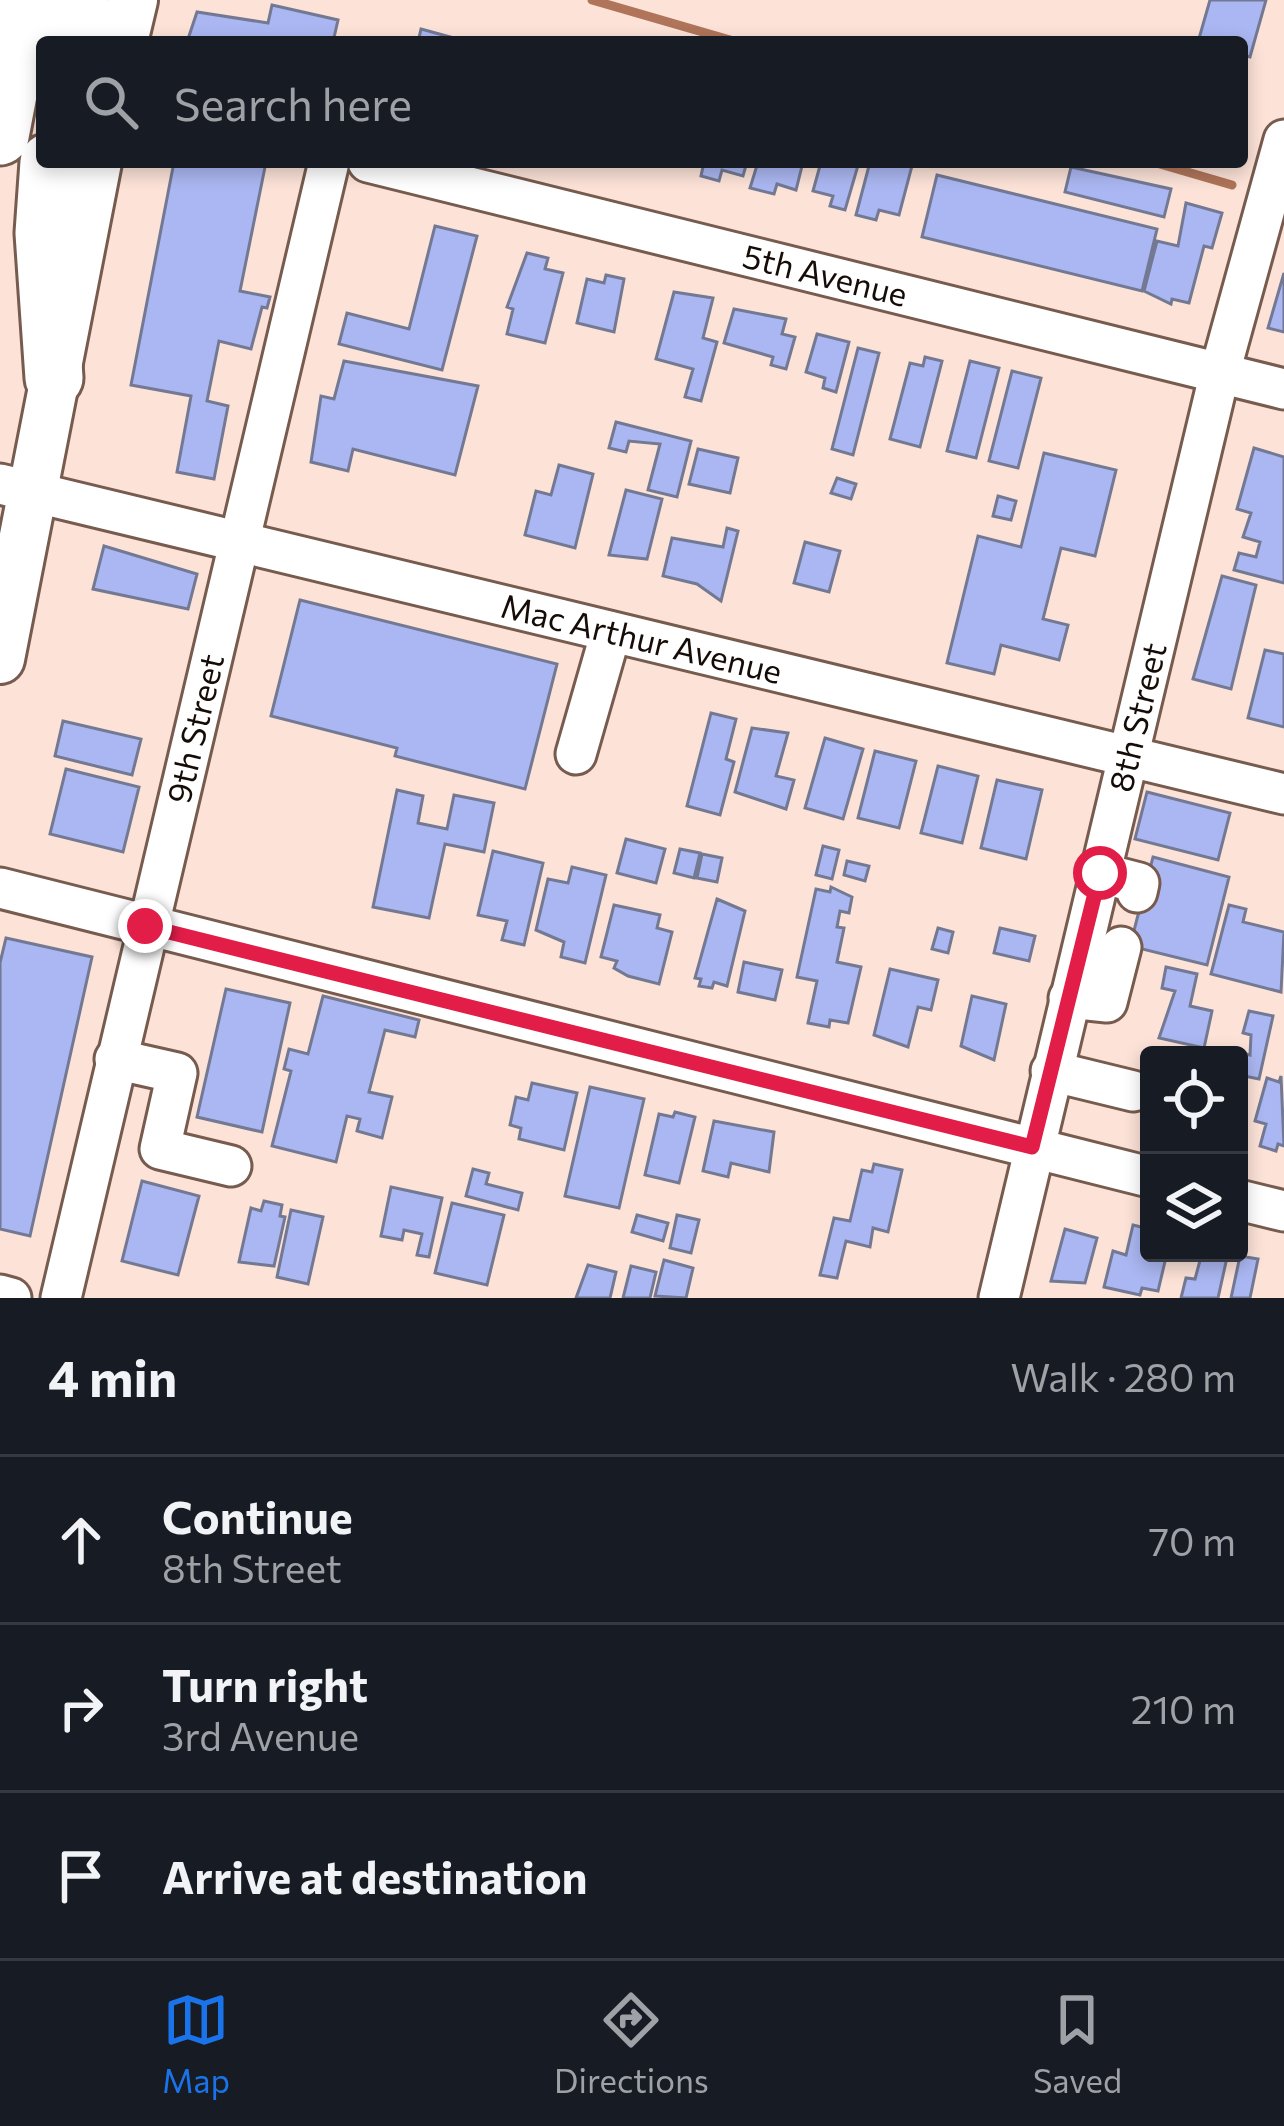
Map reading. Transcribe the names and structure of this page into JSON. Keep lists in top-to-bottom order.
{
  "streets": {
    "street": [
      "5th Avenue",
      "Mac Arthur Avenue",
      "8th Street",
      "9th Street"
    ]
  },
  "crossings": [
    ["5th Avenue", "8th Street"],
    ["Mac Arthur Avenue", "8th Street"],
    ["Mac Arthur Avenue", "9th Street"]
  ],
  "page": {
    "search": "Search here",
    "heading": ["4 min", "Walk · 280 m"],
    "list": [
      ["Continue", "8th Street", "70 m"],
      ["Turn right", "3rd Avenue", "210 m"],
      "Arrive at destination"
    ],
    "nav": ["Map", "Directions", "Saved"]
  }
}
